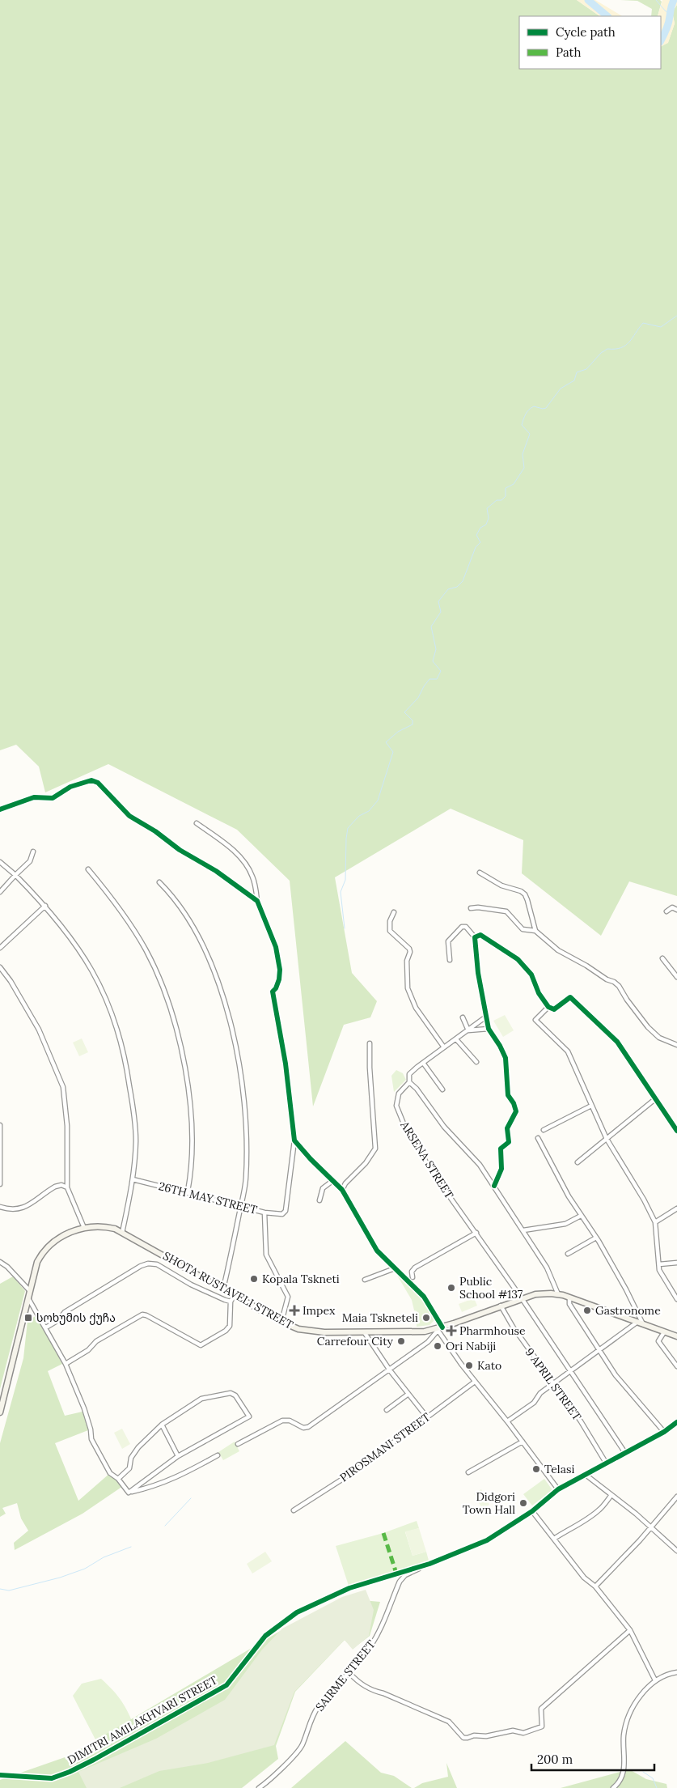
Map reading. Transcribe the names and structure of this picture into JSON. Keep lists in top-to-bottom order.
{
  "streets": {
    "main road": ["SHOTA RUSTAVELI STREET"],
    "street": [
      "ARSENA STREET",
      "26TH MAY STREET",
      "9 APRIL STREET",
      "PIROSMANI STREET",
      "SAIRME STREET",
      "DIMITRI AMILAKHVARI STREET"
    ]
  },
  "crossings": [
    ["ARSENA STREET", "SHOTA RUSTAVELI STREET"],
    ["ARSENA STREET", "DIMITRI AMILAKHVARI STREET"],
    ["26TH MAY STREET", "SHOTA RUSTAVELI STREET"],
    ["SHOTA RUSTAVELI STREET", "9 APRIL STREET"],
    ["9 APRIL STREET", "DIMITRI AMILAKHVARI STREET"],
    ["SAIRME STREET", "DIMITRI AMILAKHVARI STREET"]
  ],
  "places": {
    "other": [
      "Kopala Tskneti",
      "Public School #137",
      "Gastronome",
      "Maia Tskneteli",
      "Carrefour City",
      "Ori Nabiji",
      "Kato",
      "Telasi",
      "Didgori Town Hall"
    ],
    "health": ["Impex", "Pharmhouse"],
    "transit": ["სოხუმის ქუჩა"]
  },
  "legend": ["Cycle path", "Path"],
  "scale_bar": "200 m"
}
